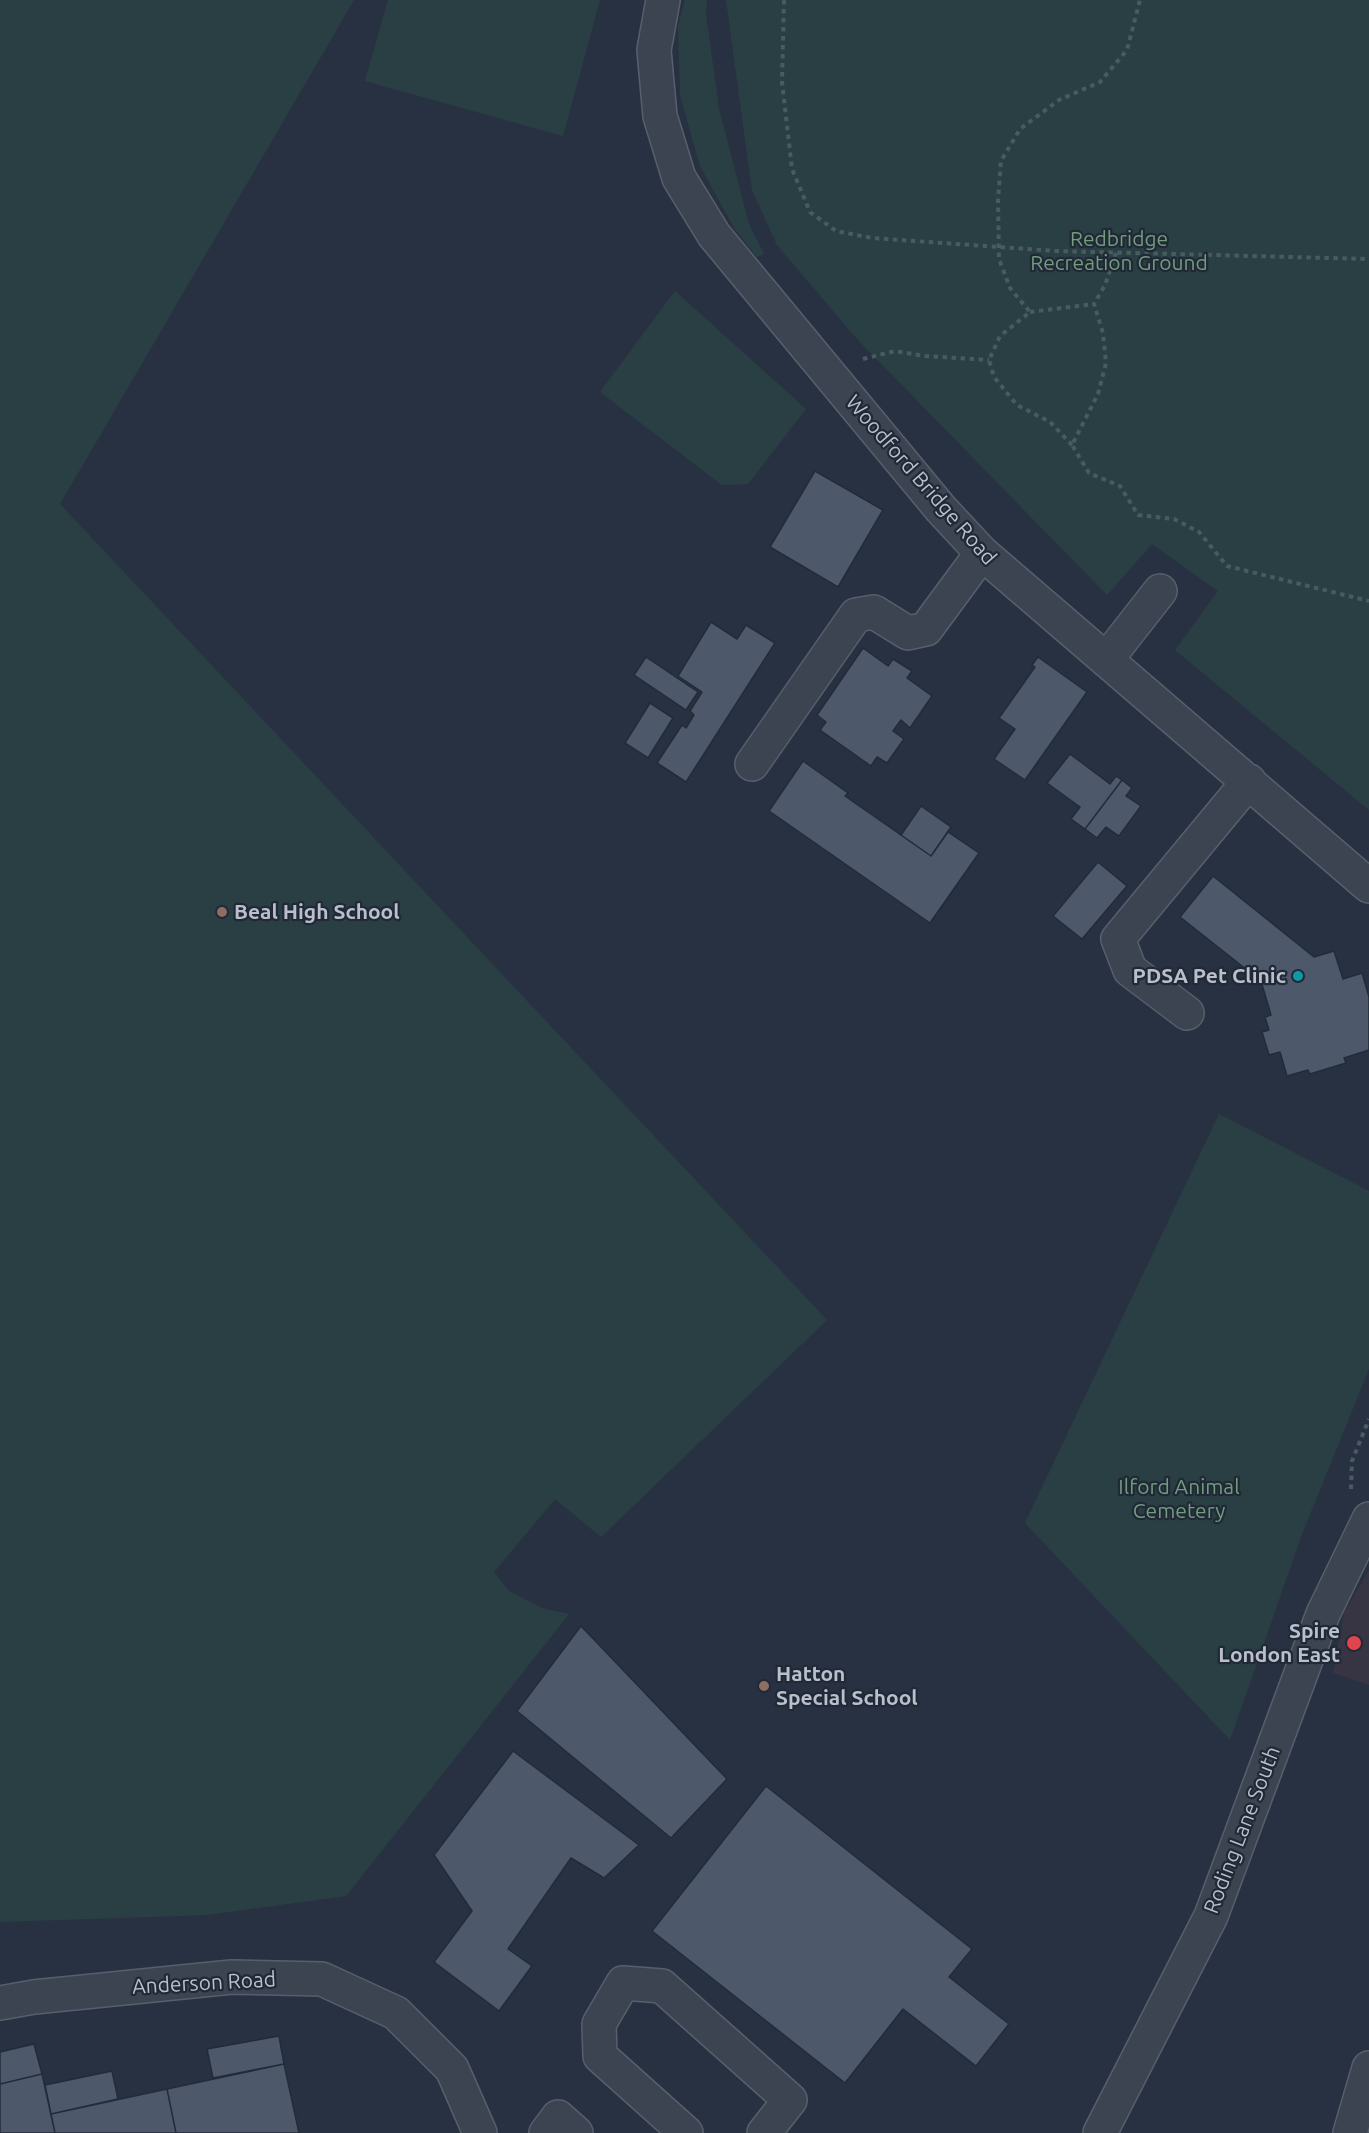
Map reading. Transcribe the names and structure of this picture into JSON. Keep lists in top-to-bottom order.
{
  "streets": {
    "street": ["Woodford Bridge Road", "Roding Lane South", "Anderson Road"]
  },
  "parks": ["Redbridge Recreation Ground", "Ilford Animal Cemetery"],
  "places": [
    "Beal High School",
    "PDSA Pet Clinic",
    "Spire London East",
    "Hatton Special School"
  ]
}
